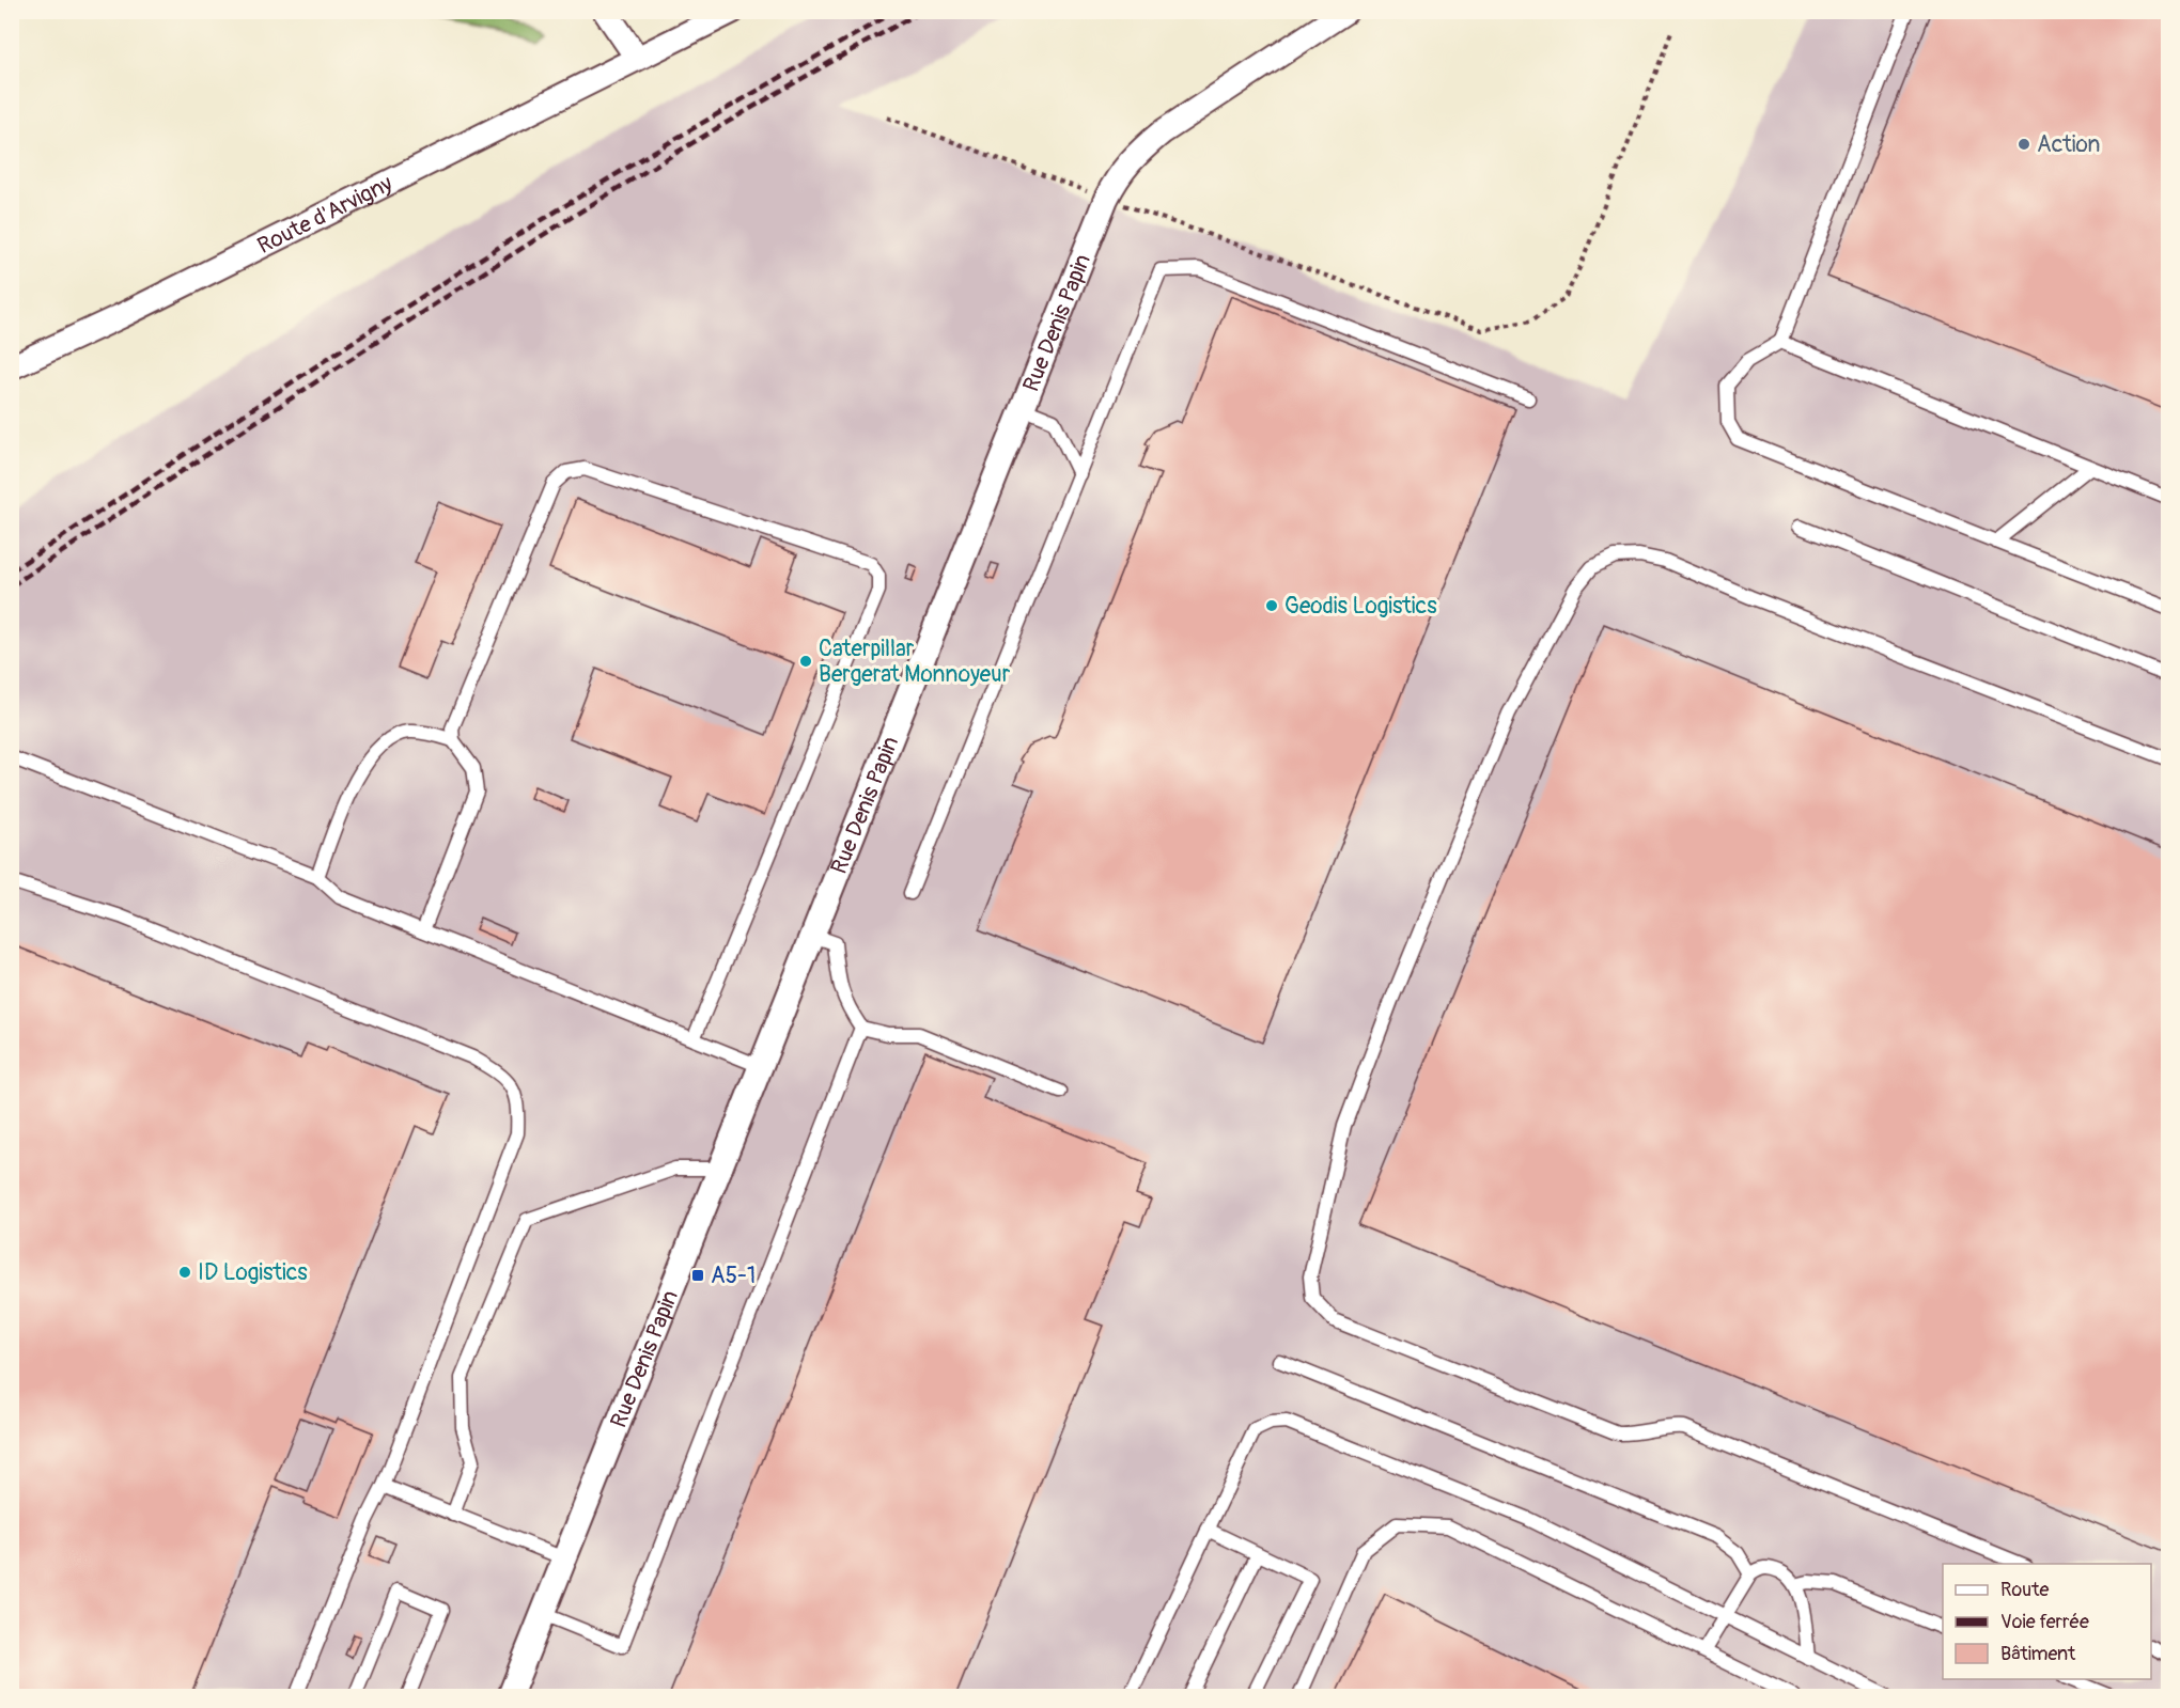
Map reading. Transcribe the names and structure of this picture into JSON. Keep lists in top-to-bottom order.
{
  "streets": {
    "street": ["Route d'Arvigny", "Rue Denis Papin"]
  },
  "places": {
    "other": [
      "Action",
      "Geodis Logistics",
      "Caterpillar Bergerat Monnoyeur",
      "ID Logistics"
    ],
    "transit": ["A5-1"]
  },
  "legend": ["Route", "Voie ferrée", "Bâtiment"]
}
